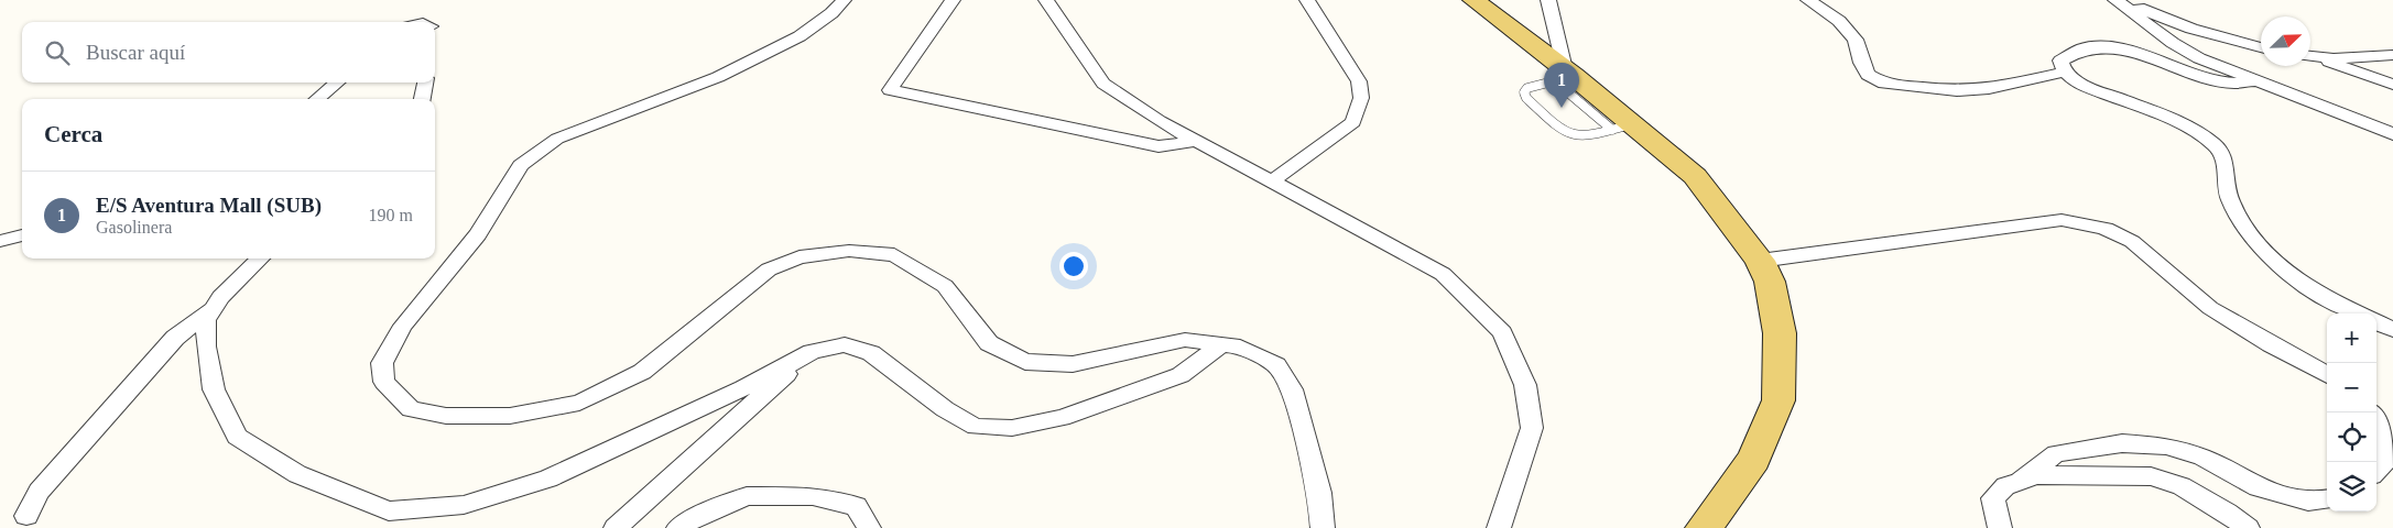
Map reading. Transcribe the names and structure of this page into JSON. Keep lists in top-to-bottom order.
{
  "north": "top right",
  "page": {
    "search": "Buscar aquí",
    "pins": "1",
    "heading": "Cerca",
    "list": [
      {
        "mark": "1",
        "name": "E/S Aventura Mall (SUB)",
        "note": "Gasolinera",
        "value": "190 m"
      }
    ],
    "map_buttons": ["+", "−"]
  }
}
